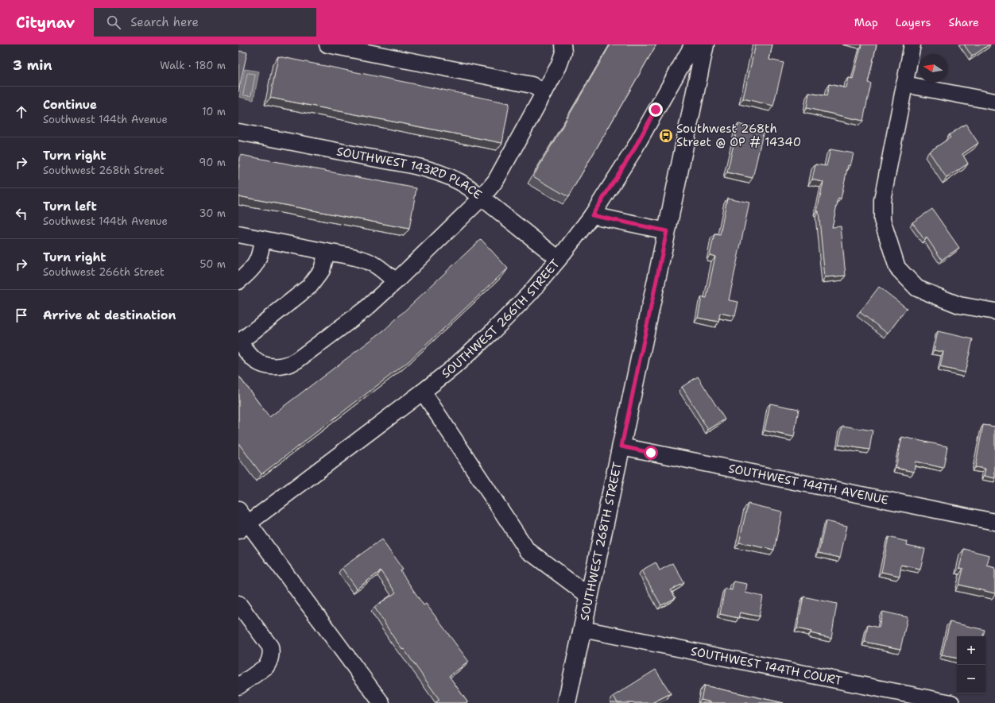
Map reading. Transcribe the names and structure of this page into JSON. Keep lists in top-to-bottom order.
{
  "streets": {
    "main road": ["SOUTHWEST 268TH STREET"],
    "street": [
      "SOUTHWEST 143RD PLACE",
      "SOUTHWEST 266TH STREET",
      "SOUTHWEST 144TH AVENUE",
      "SOUTHWEST 144TH COURT"
    ]
  },
  "crossings": [
    ["SOUTHWEST 143RD PLACE", "SOUTHWEST 266TH STREET"],
    ["SOUTHWEST 144TH AVENUE", "SOUTHWEST 268TH STREET"],
    ["SOUTHWEST 268TH STREET", "SOUTHWEST 144TH COURT"]
  ],
  "places": {
    "bus stop": ["Southwest 268th Street @ OP # 14340"]
  },
  "north": "left",
  "page": {
    "header": "Citynav",
    "search": "Search here",
    "nav": ["Map", "Layers", "Share"],
    "heading": ["3 min", "Walk · 180 m"],
    "list": [
      ["Continue", "Southwest 144th Avenue", "10 m"],
      ["Turn right", "Southwest 268th Street", "90 m"],
      ["Turn left", "Southwest 144th Avenue", "30 m"],
      ["Turn right", "Southwest 266th Street", "50 m"],
      "Arrive at destination"
    ],
    "map_buttons": ["+", "−"]
  }
}
